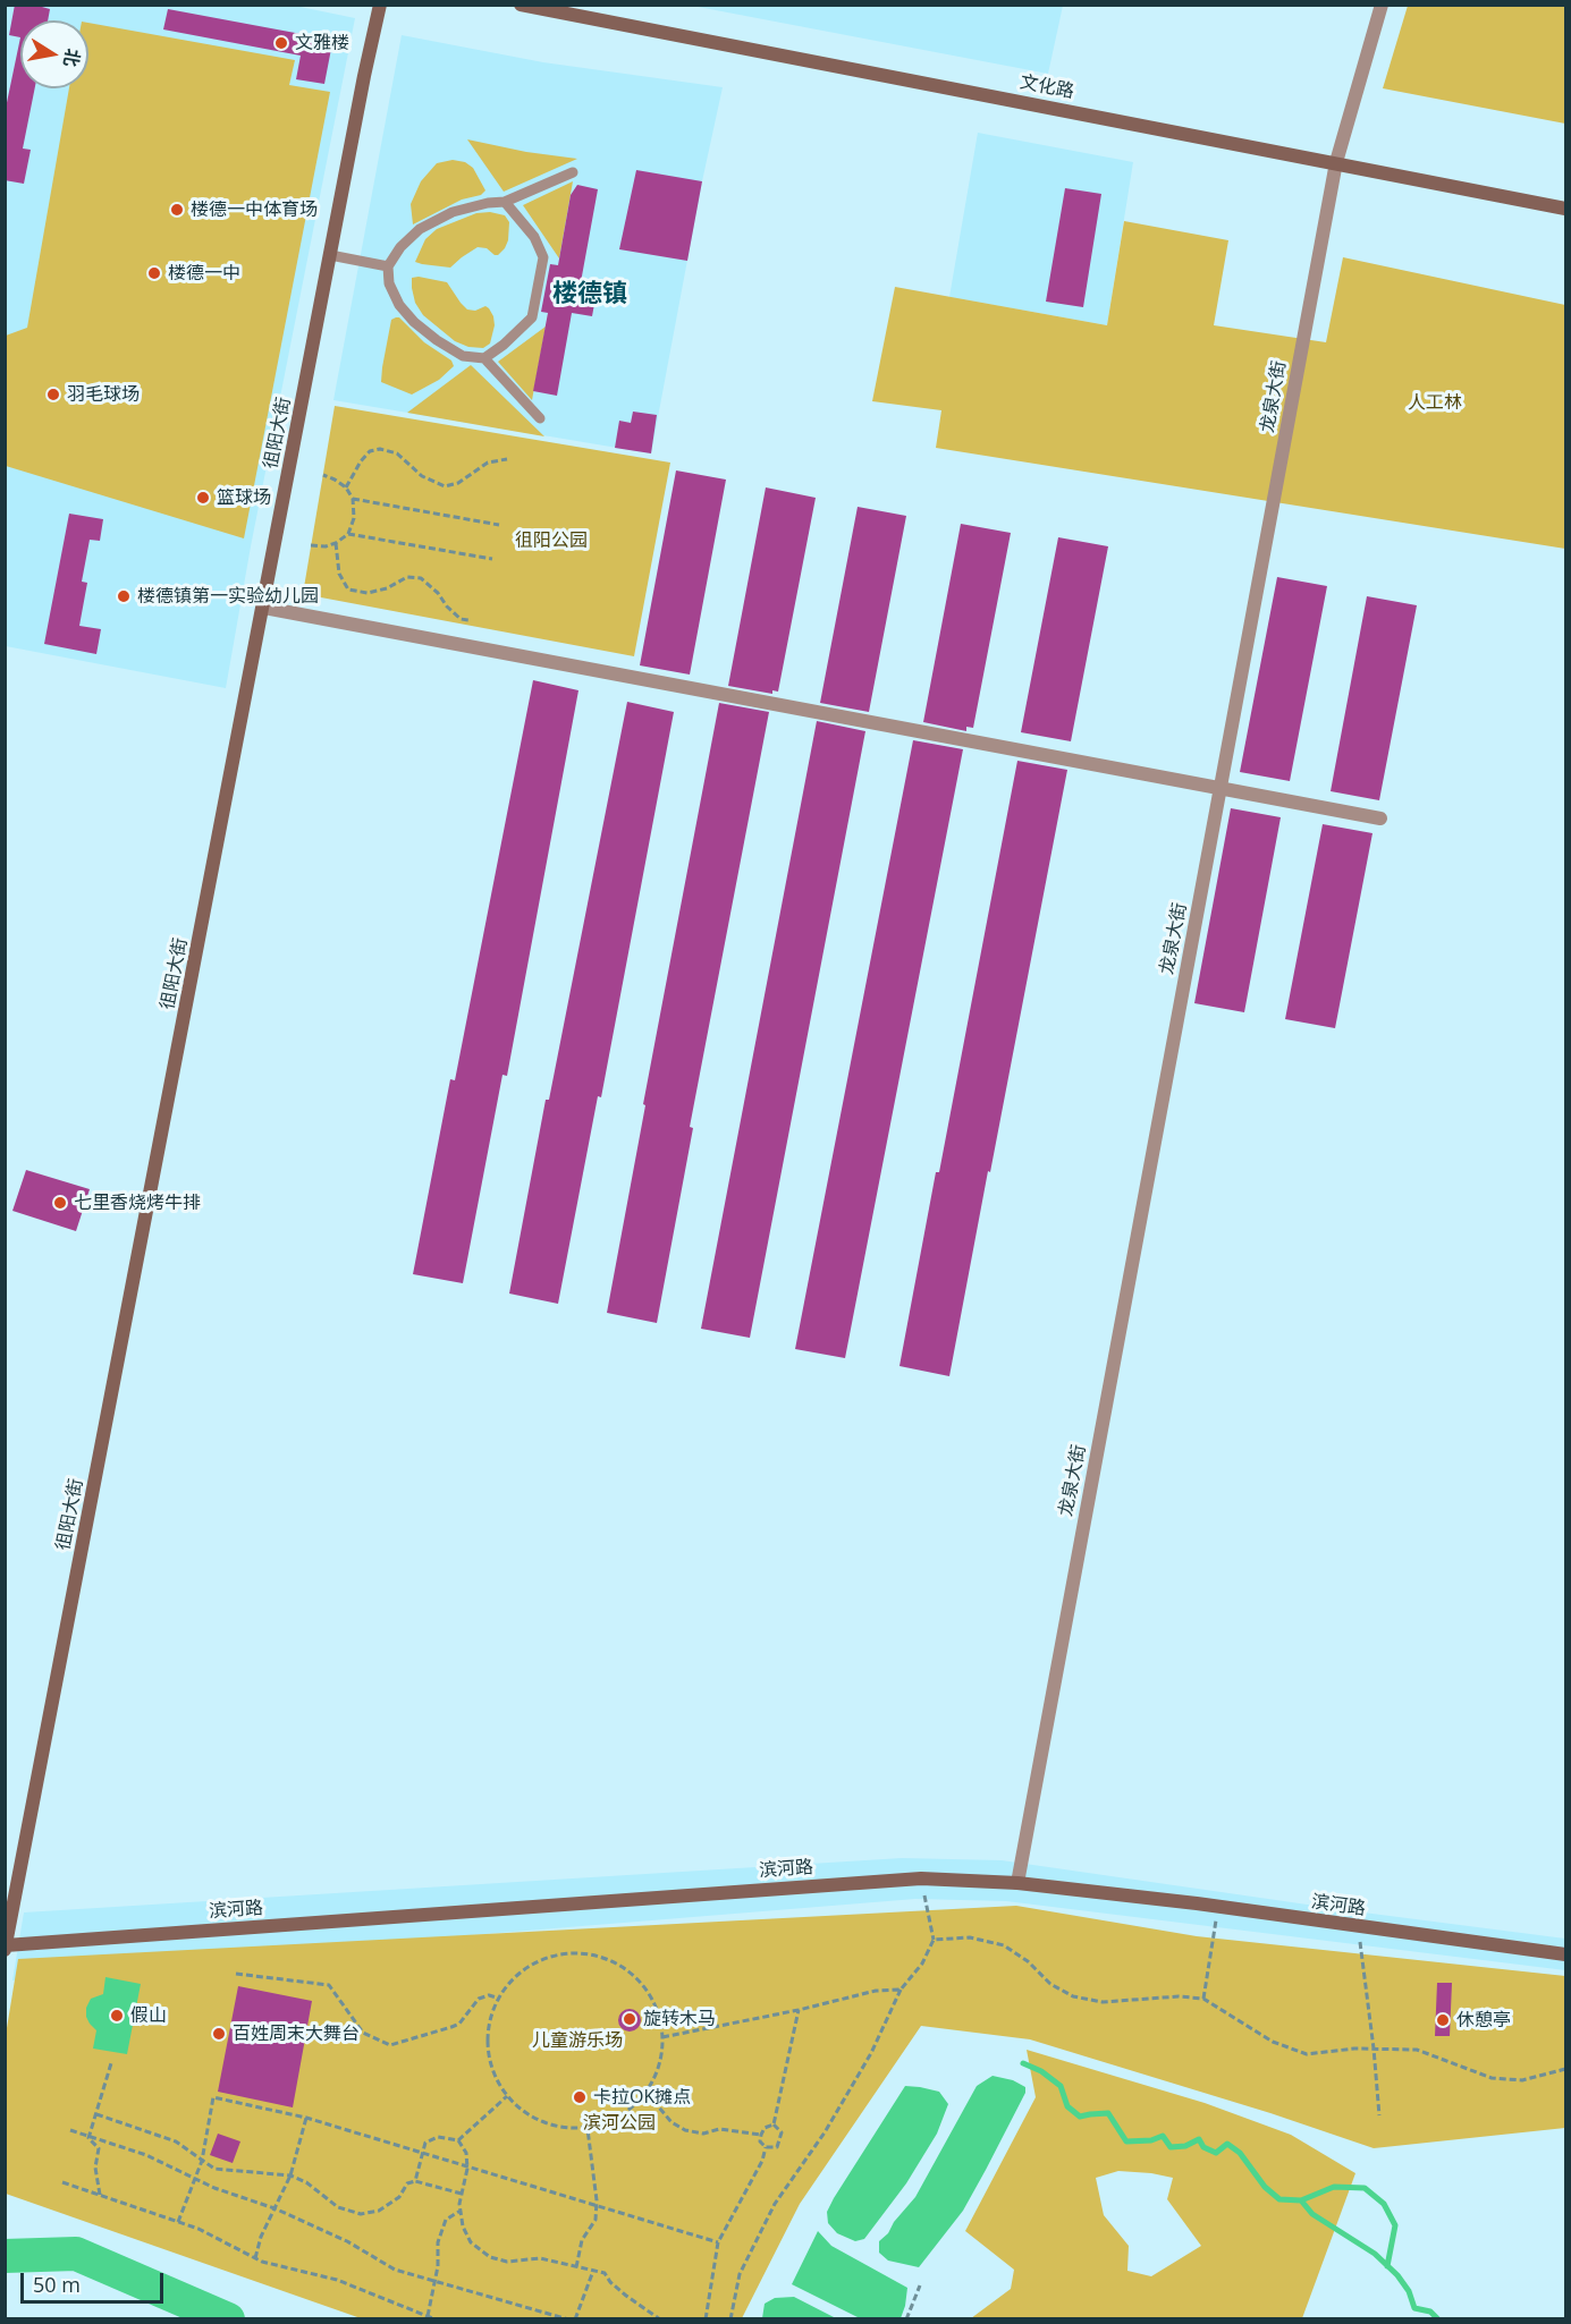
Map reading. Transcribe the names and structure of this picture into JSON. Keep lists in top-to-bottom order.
{
  "streets": {
    "street": [
      "文化路",
      "龙泉大街",
      "徂阳大街",
      "滨河路"
    ]
  },
  "crossings": [
    ["文化路", "龙泉大街"],
    ["龙泉大街", "滨河路"],
    ["徂阳大街", "滨河路"]
  ],
  "districts": ["楼德镇"],
  "parks": [
    "人工林",
    "徂阳公园",
    "儿童游乐场",
    "滨河公园"
  ],
  "places": [
    "文雅楼",
    "楼德一中体育场",
    "楼德一中",
    "羽毛球场",
    "篮球场",
    "楼德镇第一实验幼儿园",
    "七里香烧烤牛排",
    "假山",
    "旋转木马",
    "休憩亭",
    "百姓周末大舞台",
    "卡拉OK摊点"
  ],
  "scale_bar": "50 m",
  "north": "right"
}
